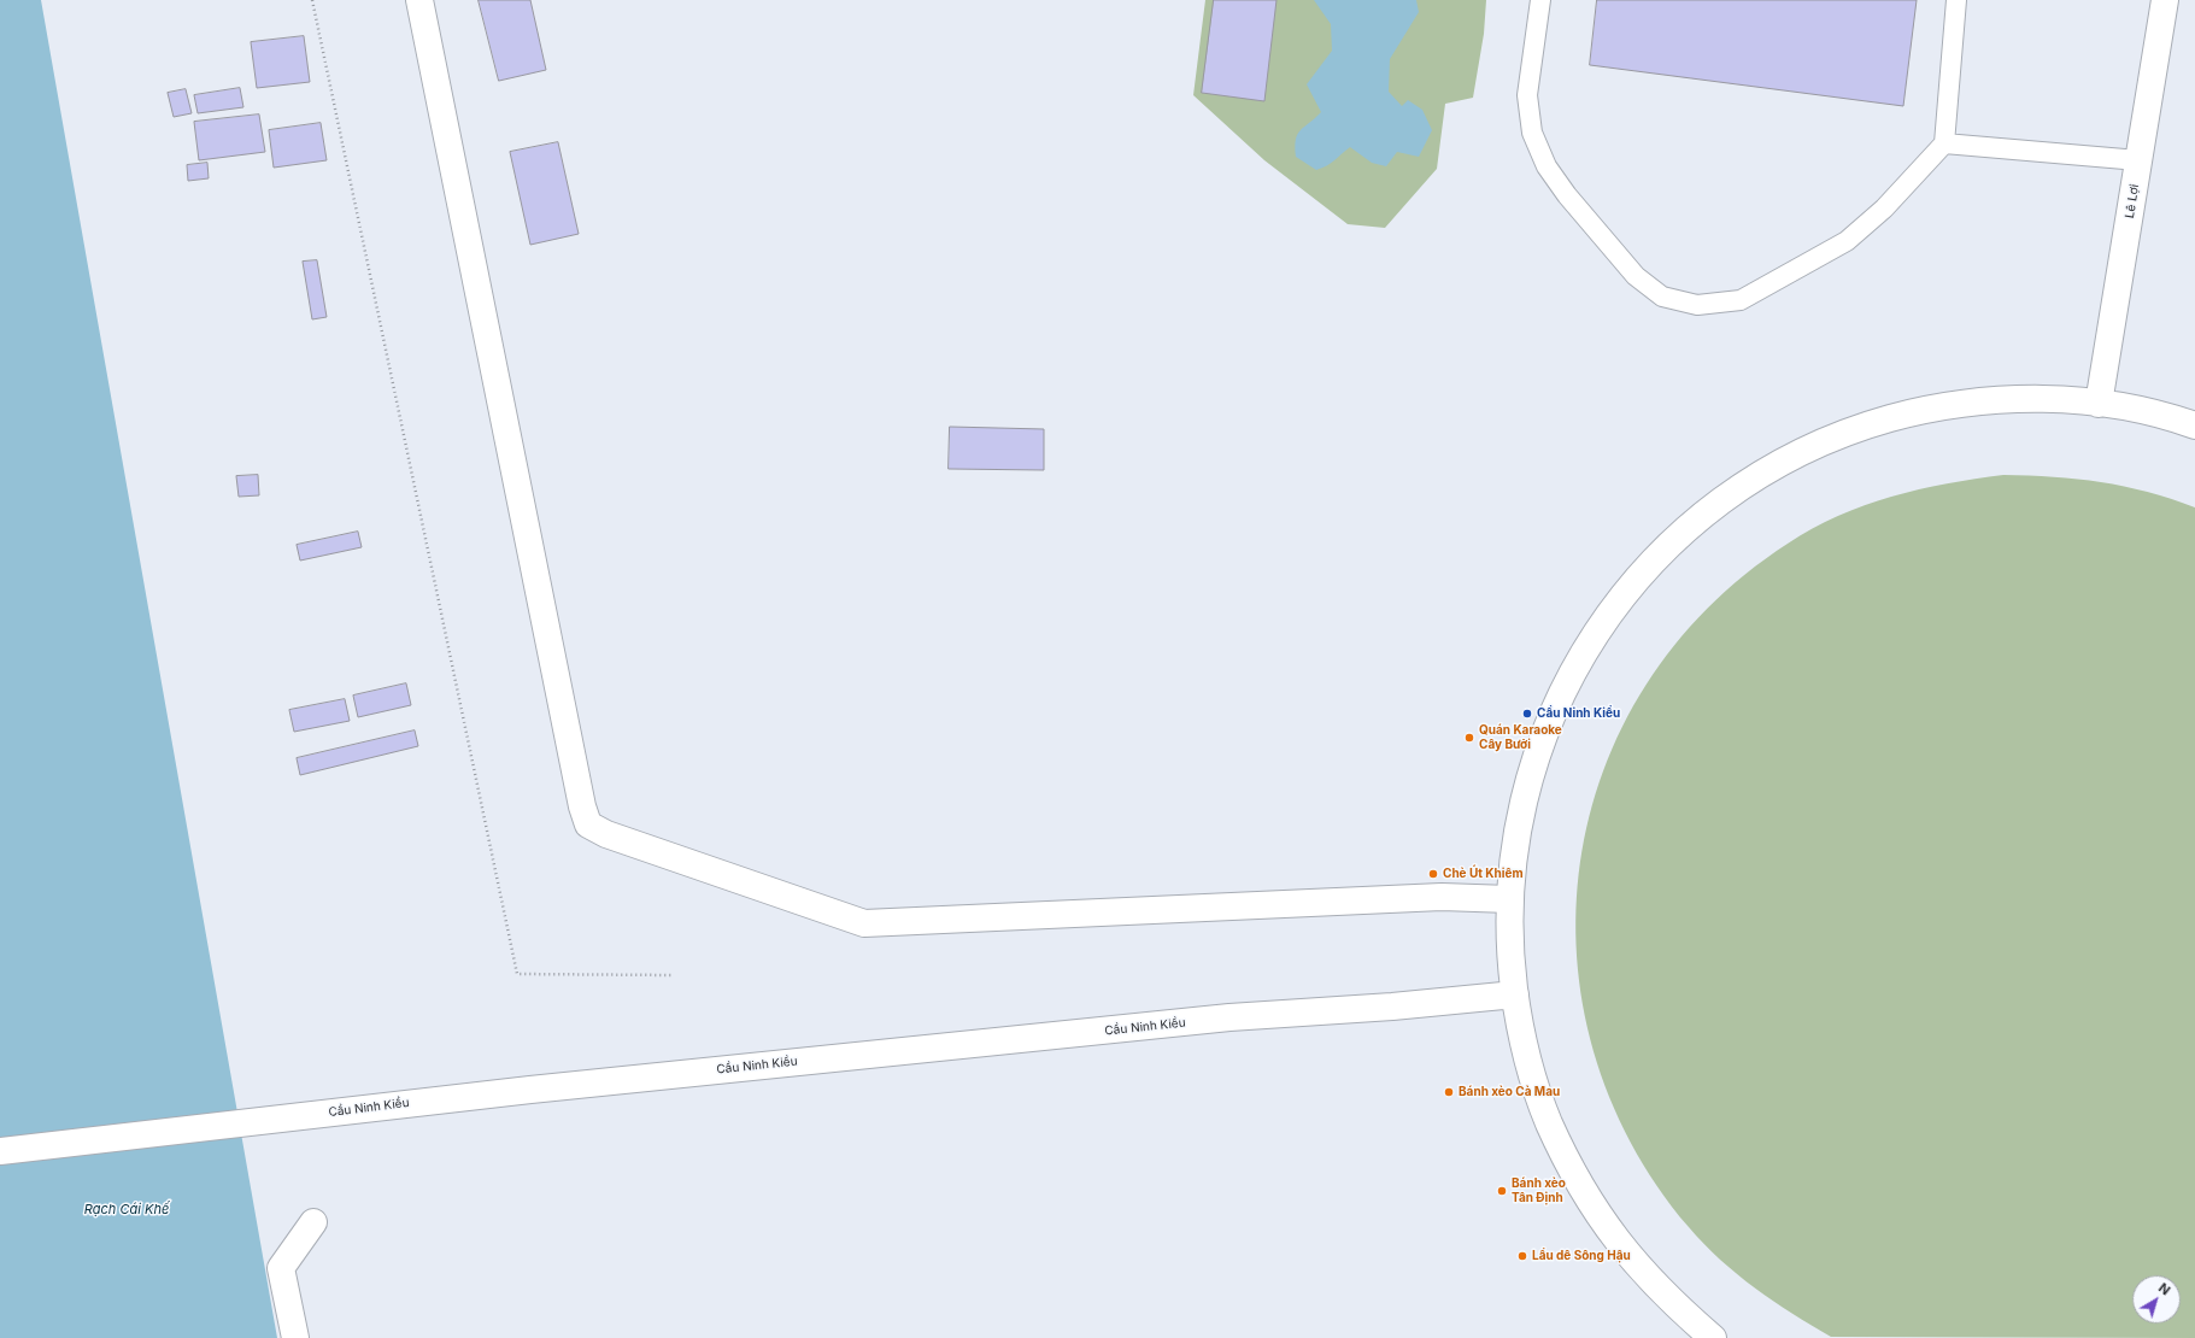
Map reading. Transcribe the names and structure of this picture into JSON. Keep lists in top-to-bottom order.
{
  "streets": {
    "street": ["Lê Lợi", "Cầu Ninh Kiều"]
  },
  "water": ["Rạch Cái Khế"],
  "places": [
    "Cầu Ninh Kiều",
    "Quán Karaoke Cây Bưởi",
    "Chè Út Khiêm",
    "Bánh xèo Cà Mau",
    "Bánh xèo Tân Định",
    "Lẩu dê Sông Hậu"
  ],
  "north": "top right"
}
